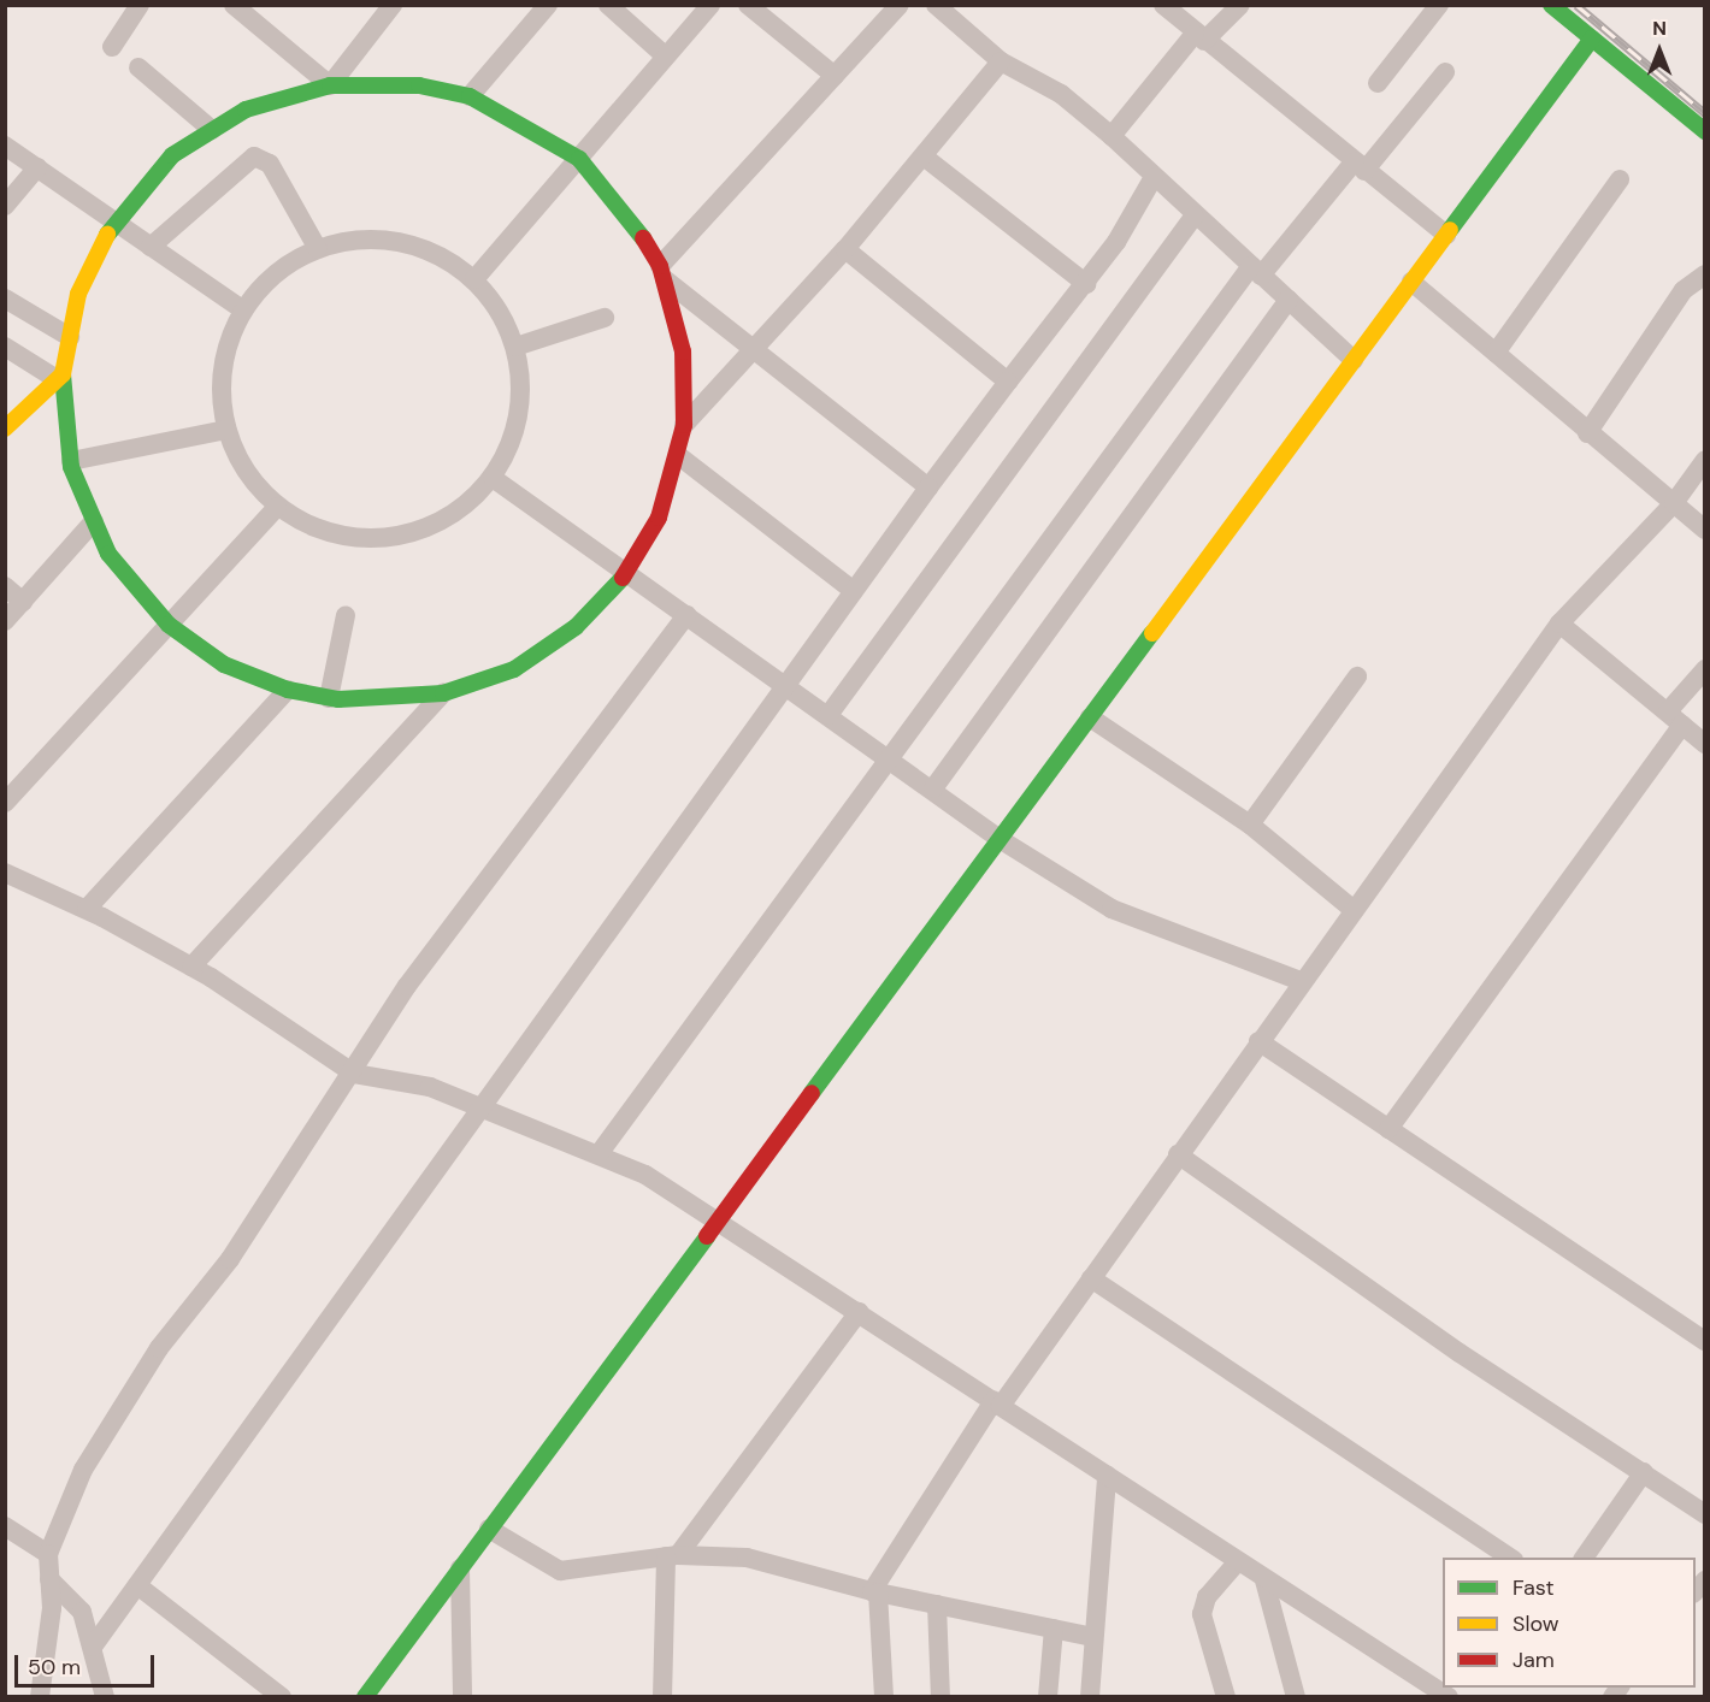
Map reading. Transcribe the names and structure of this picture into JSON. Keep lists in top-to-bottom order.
{
  "legend": ["Fast", "Slow", "Jam"],
  "scale_bar": "50 m",
  "north": "top"
}
